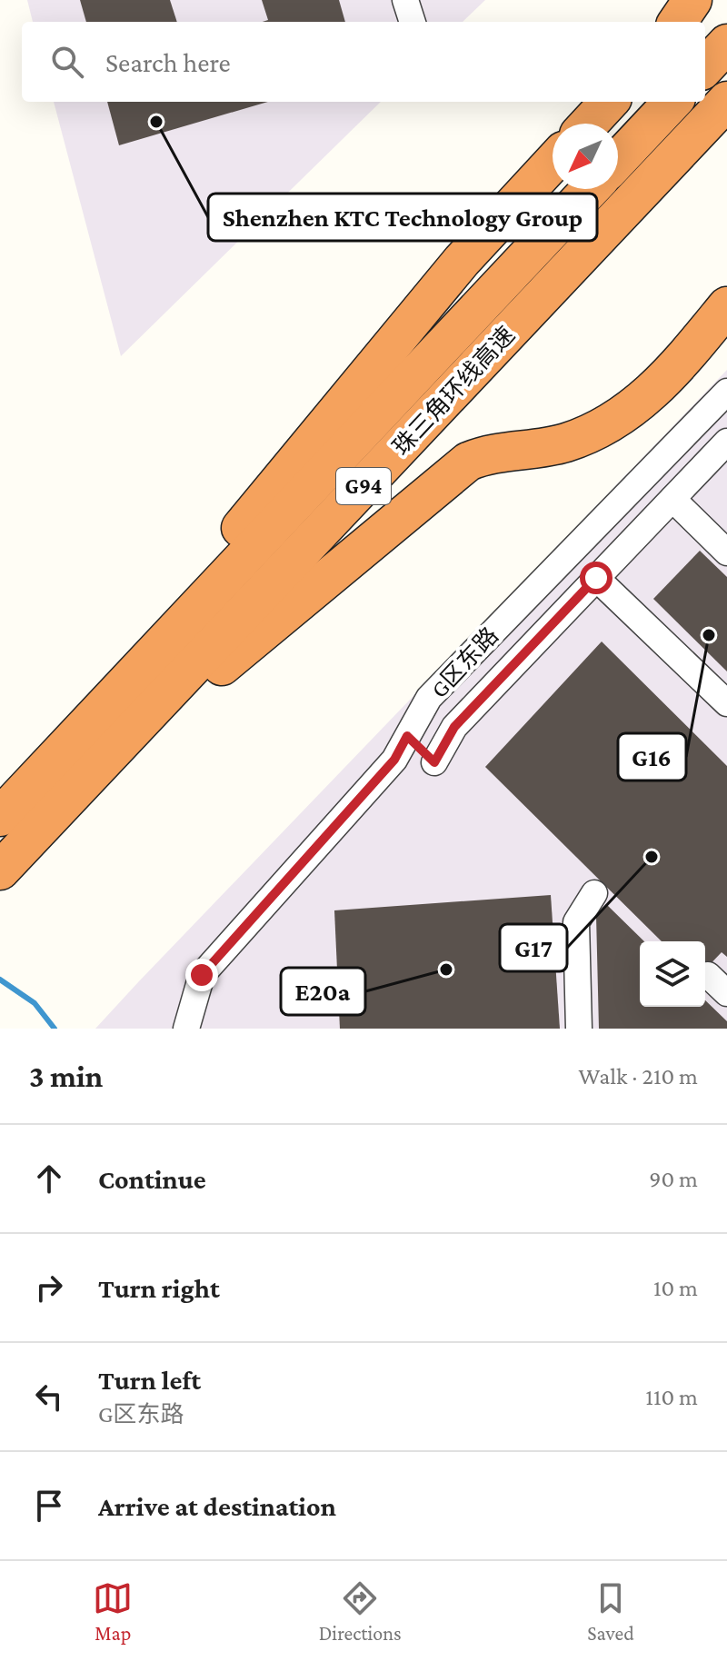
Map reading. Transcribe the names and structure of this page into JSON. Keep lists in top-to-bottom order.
{
  "streets": {
    "highway": ["珠三角环线高速", "G94"],
    "street": ["G区东路"]
  },
  "places": [
    "Shenzhen KTC Technology Group",
    "G16",
    "G17",
    "E20a"
  ],
  "north": "bottom left",
  "page": {
    "search": "Search here",
    "heading": ["3 min", "Walk · 210 m"],
    "list": [
      ["Continue", "90 m"],
      ["Turn right", "10 m"],
      ["Turn left", "G区东路", "110 m"],
      "Arrive at destination"
    ],
    "nav": ["Map", "Directions", "Saved"]
  }
}
